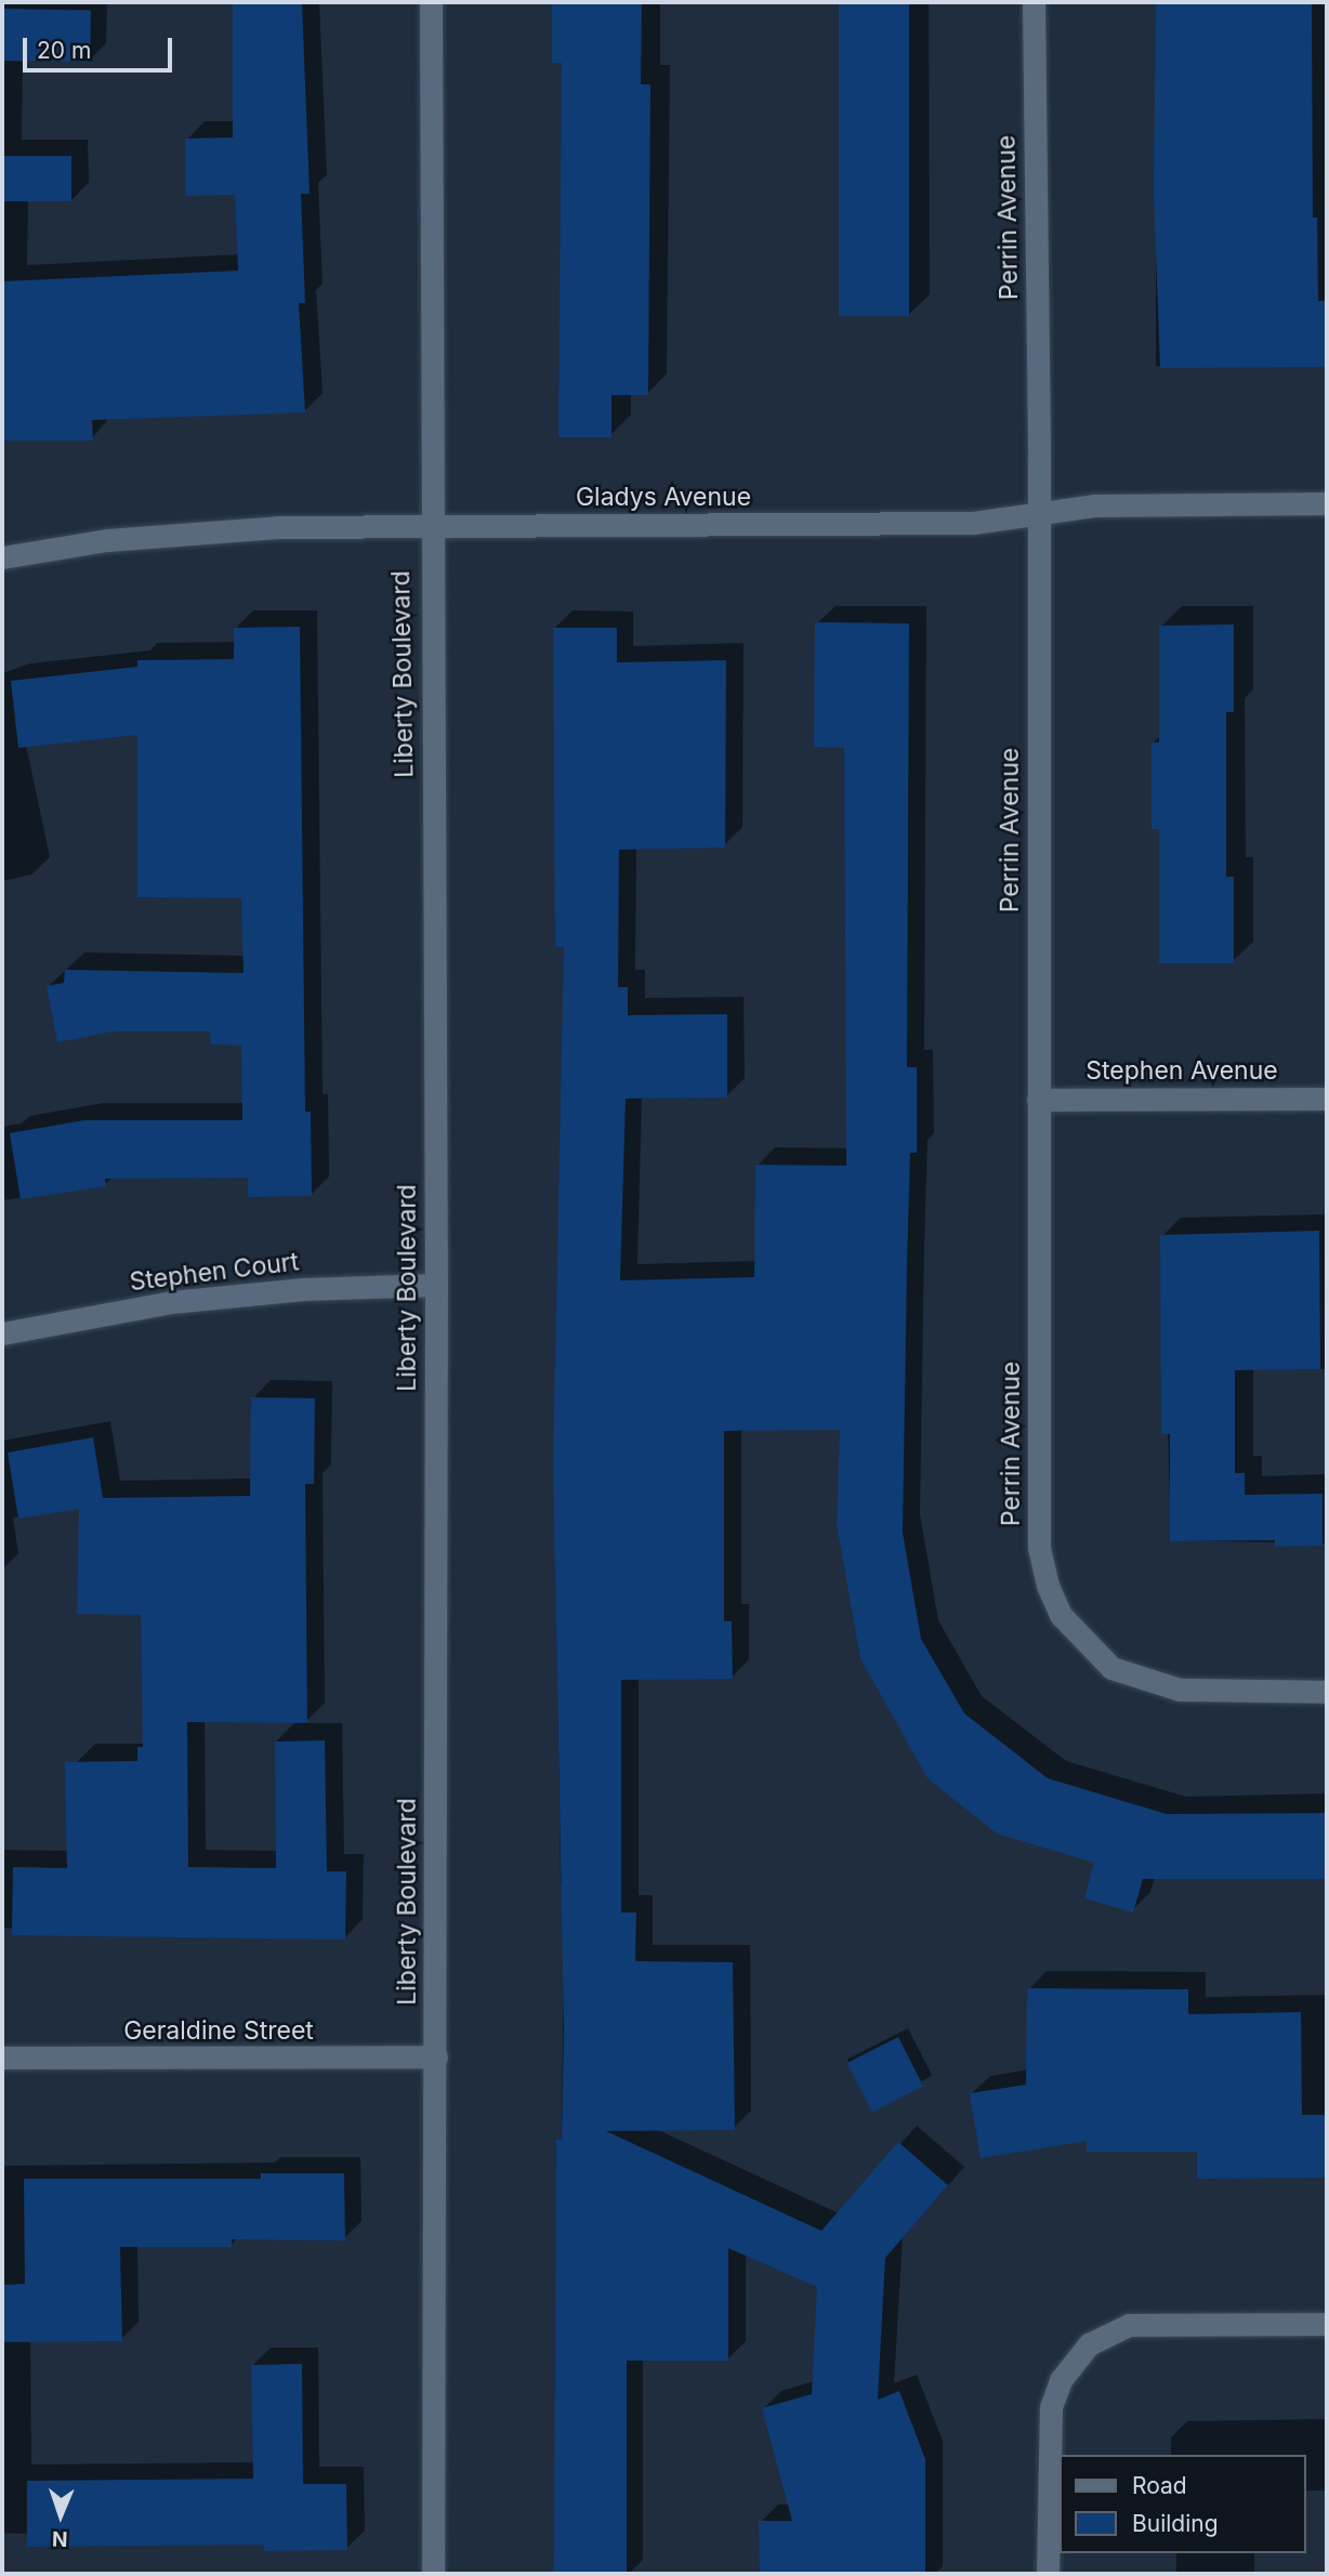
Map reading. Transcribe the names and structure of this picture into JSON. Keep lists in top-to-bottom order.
{
  "streets": {
    "street": [
      "Perrin Avenue",
      "Gladys Avenue",
      "Liberty Boulevard",
      "Stephen Avenue",
      "Stephen Court",
      "Geraldine Street"
    ]
  },
  "crossings": [
    ["Perrin Avenue", "Gladys Avenue"],
    ["Perrin Avenue", "Stephen Avenue"],
    ["Gladys Avenue", "Liberty Boulevard"],
    ["Liberty Boulevard", "Stephen Court"],
    ["Liberty Boulevard", "Geraldine Street"]
  ],
  "legend": ["Road", "Building"],
  "scale_bar": "20 m",
  "north": "bottom"
}
